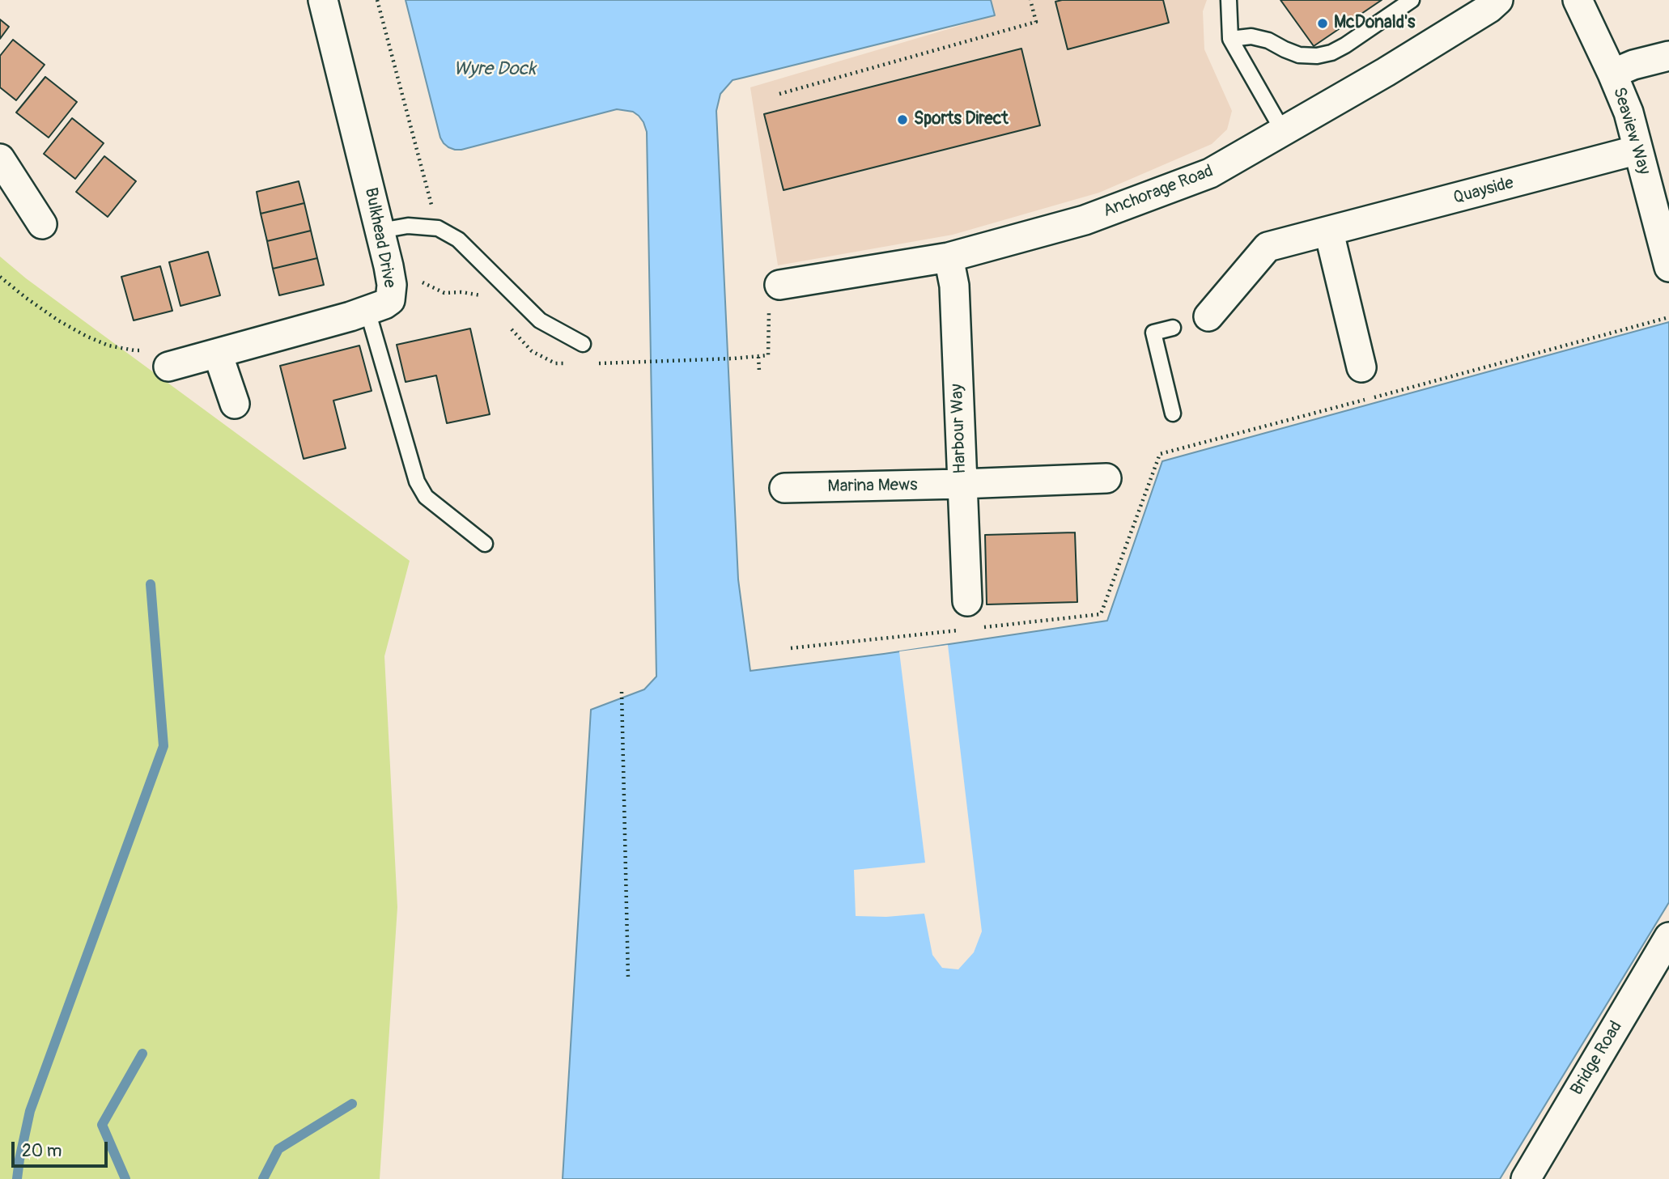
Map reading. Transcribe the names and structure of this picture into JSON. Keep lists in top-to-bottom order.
{
  "streets": {
    "street": [
      "Seaview Way",
      "Quayside",
      "Anchorage Road",
      "Bulkhead Drive",
      "Harbour Way",
      "Marina Mews",
      "Bridge Road"
    ]
  },
  "crossings": [
    ["Seaview Way", "Quayside"],
    ["Anchorage Road", "Harbour Way"],
    ["Harbour Way", "Marina Mews"]
  ],
  "water": ["Wyre Dock"],
  "places": ["McDonald's", "Sports Direct"],
  "scale_bar": "20 m"
}
